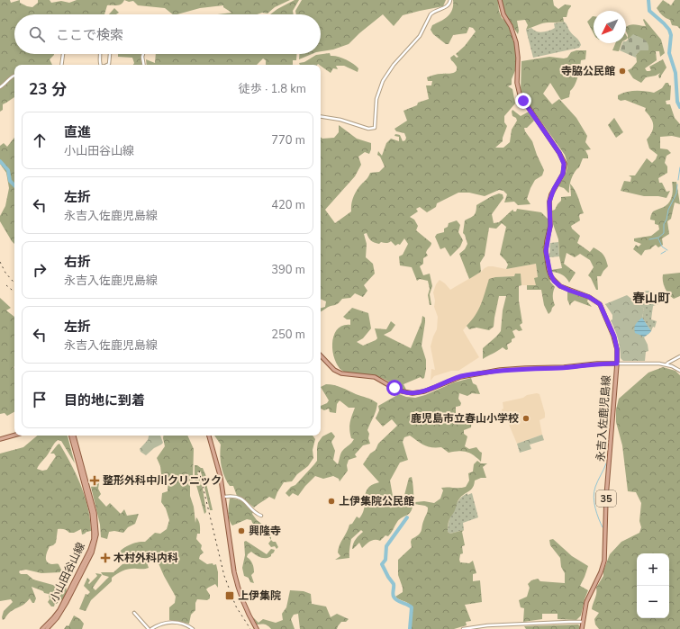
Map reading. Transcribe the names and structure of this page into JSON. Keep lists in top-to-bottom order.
{
  "streets": {
    "main road": ["永吉入佐鹿児島線", "35", "小山田谷山線"]
  },
  "districts": ["春山町"],
  "places": {
    "other": [
      "寺脇公民館",
      "鹿児島市立春山小学校",
      "上伊集院公民館",
      "興隆寺"
    ],
    "health": ["整形外科中川クリニック", "木村外科内科"],
    "transit": ["上伊集院"]
  },
  "north": "bottom left",
  "page": {
    "search": "ここで検索",
    "heading": ["23 分", "徒歩 · 1.8 km"],
    "list": [
      ["直進", "小山田谷山線", "770 m"],
      ["左折", "永吉入佐鹿児島線", "420 m"],
      ["右折", "永吉入佐鹿児島線", "390 m"],
      ["左折", "永吉入佐鹿児島線", "250 m"],
      "目的地に到着"
    ],
    "map_buttons": ["+", "−"]
  }
}
